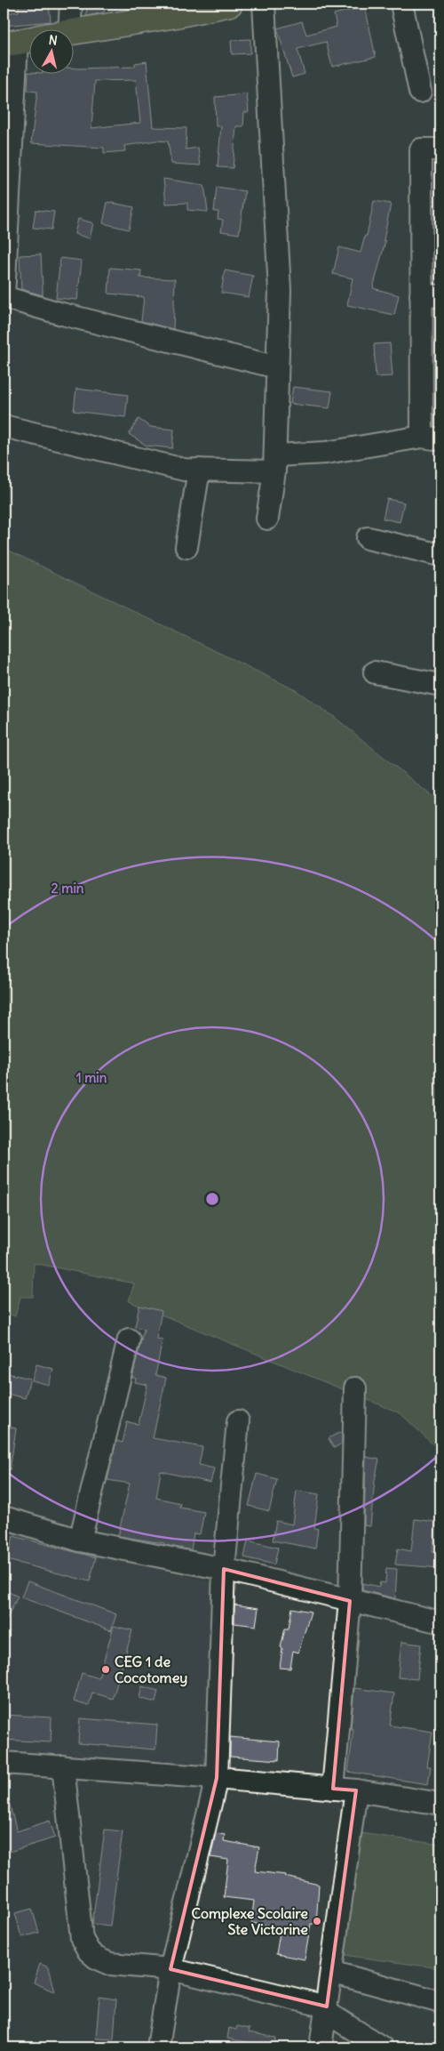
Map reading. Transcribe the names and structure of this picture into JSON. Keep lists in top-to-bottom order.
{
  "places": ["CEG 1 de Cocotomey", "Complexe Scolaire Ste Victorine"],
  "north": "top",
  "rings": ["2 min", "1 min"]
}
